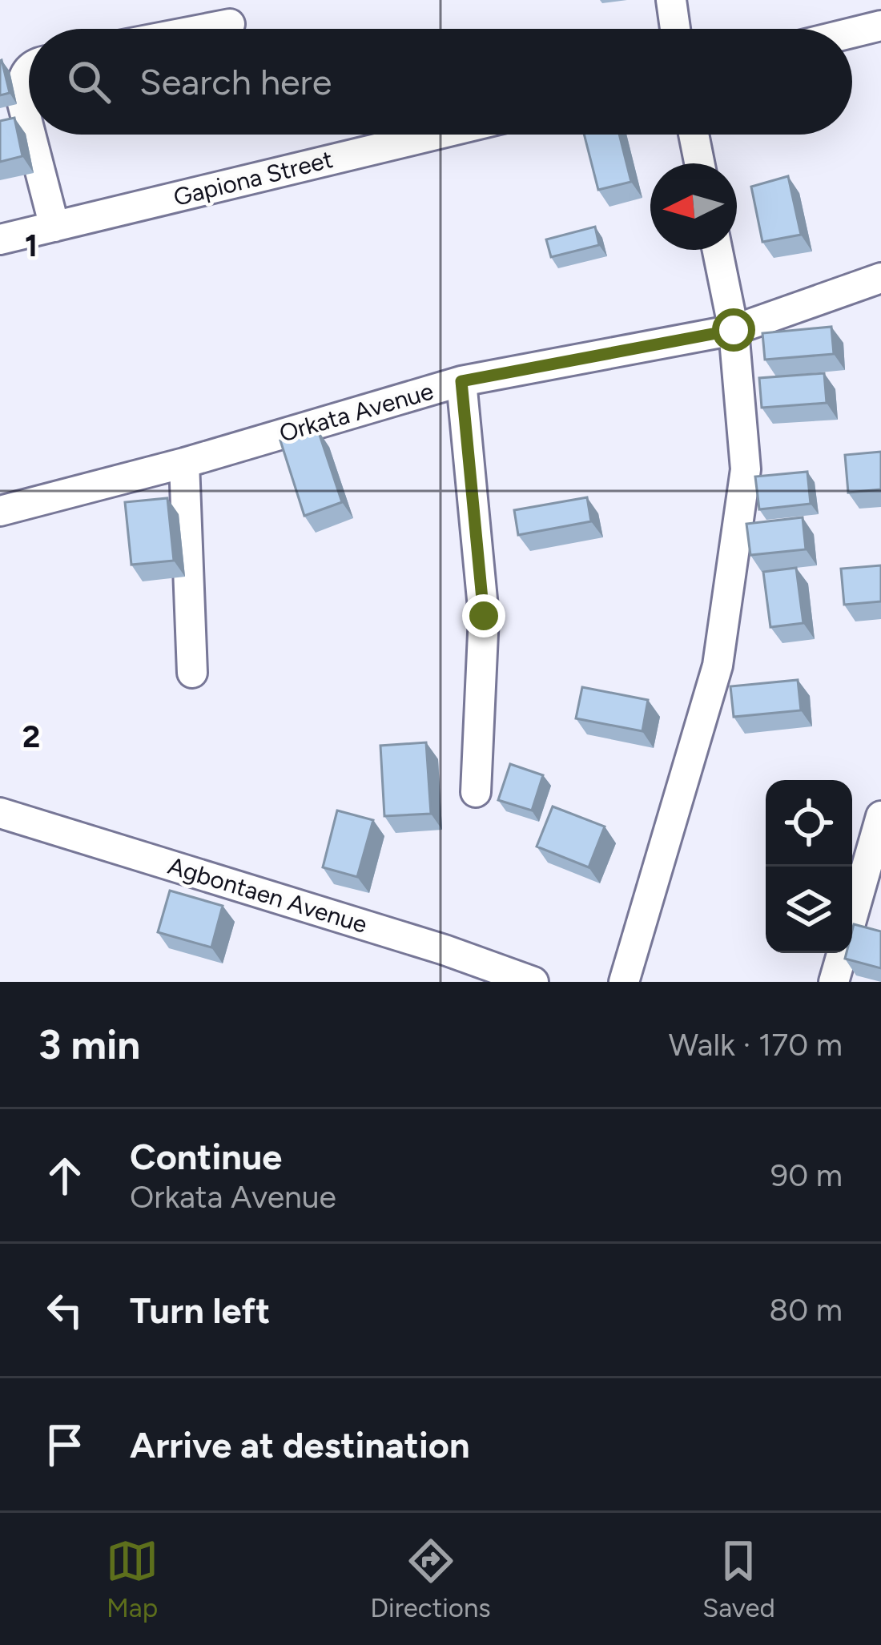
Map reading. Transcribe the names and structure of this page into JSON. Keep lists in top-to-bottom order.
{
  "streets": {
    "street": ["Gapiona Street", "Orkata Avenue", "Agbontaen Avenue"]
  },
  "north": "left",
  "page": {
    "search": "Search here",
    "heading": ["3 min", "Walk · 170 m"],
    "list": [
      ["Continue", "Orkata Avenue", "90 m"],
      ["Turn left", "80 m"],
      "Arrive at destination"
    ],
    "nav": ["Map", "Directions", "Saved"]
  },
  "grid": {
    "rows": ["1", "2"]
  }
}
